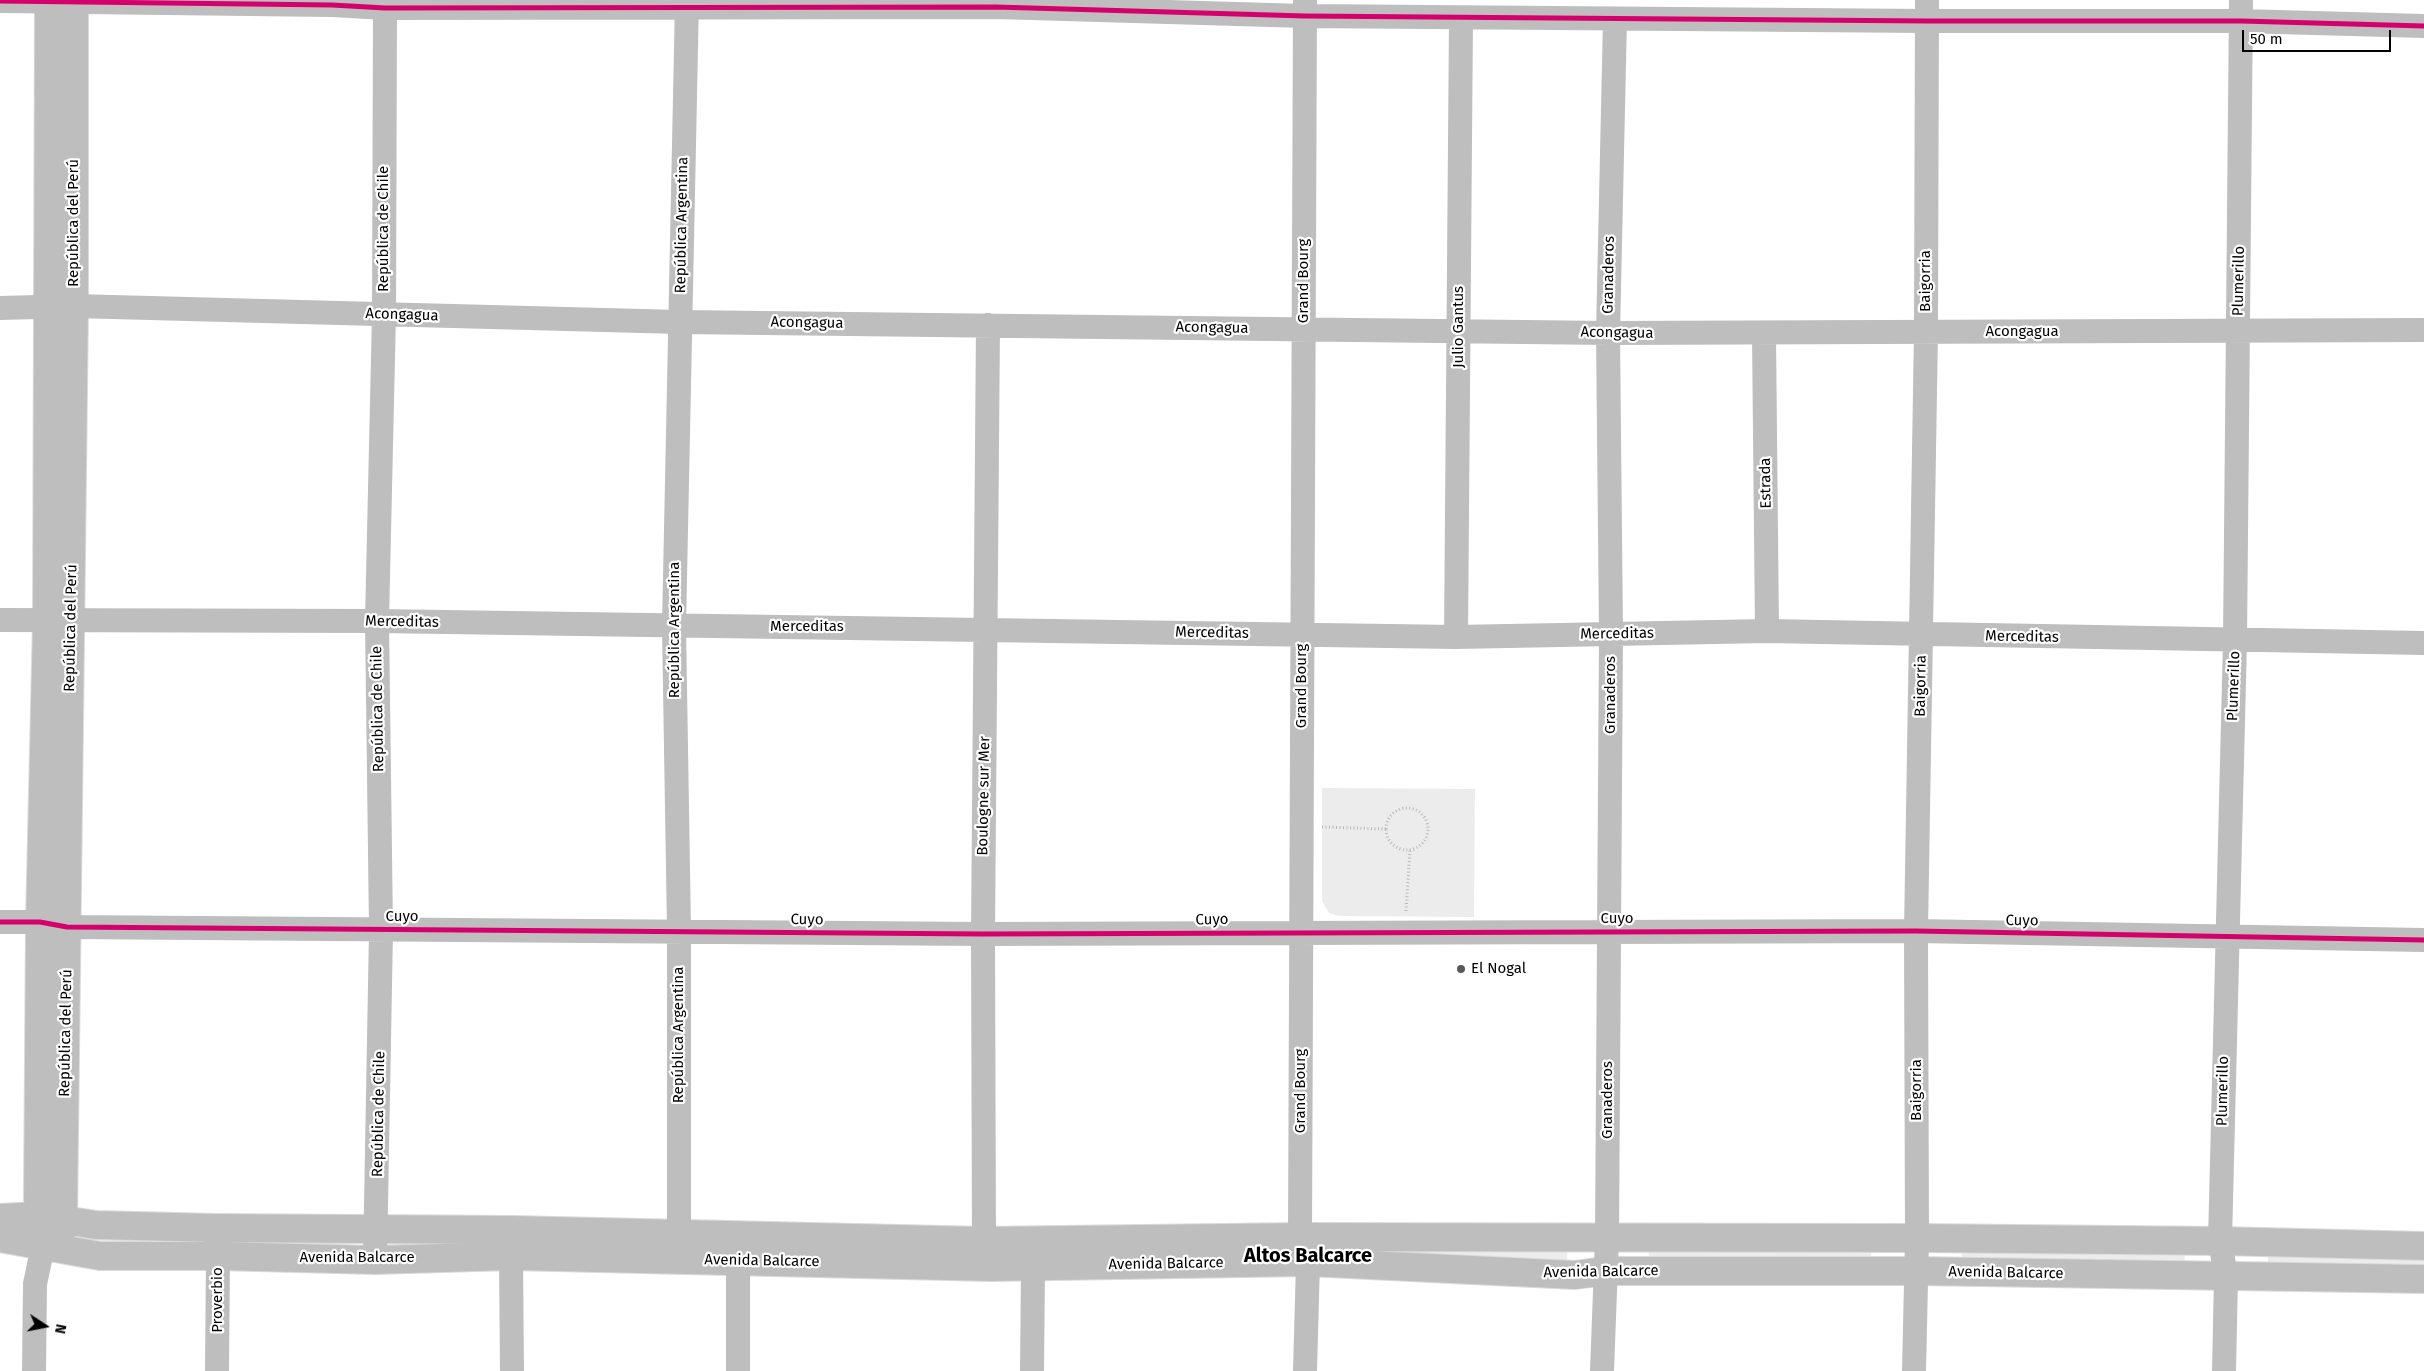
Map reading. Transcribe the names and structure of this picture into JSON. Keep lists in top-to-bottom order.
{
  "streets": {
    "main road": ["República del Perú", "Avenida Balcarce"],
    "street": [
      "República Argentina",
      "República de Chile",
      "Granaderos",
      "Grand Bourg",
      "Baigorria",
      "Plumerillo",
      "Acongagua",
      "Julio Gantus",
      "Estrada",
      "Merceditas",
      "Boulogne sur Mer",
      "Cuyo",
      "Proverbio"
    ]
  },
  "crossings": [
    ["República del Perú", "Acongagua"],
    ["República del Perú", "Merceditas"],
    ["República del Perú", "Cuyo"],
    ["República del Perú", "Avenida Balcarce"],
    ["República Argentina", "Acongagua"],
    ["República Argentina", "Merceditas"],
    ["República Argentina", "Cuyo"],
    ["República Argentina", "Avenida Balcarce"],
    ["República de Chile", "Acongagua"],
    ["República de Chile", "Merceditas"],
    ["República de Chile", "Cuyo"],
    ["República de Chile", "Avenida Balcarce"],
    ["Granaderos", "Acongagua"],
    ["Granaderos", "Merceditas"],
    ["Granaderos", "Cuyo"],
    ["Granaderos", "Avenida Balcarce"],
    ["Grand Bourg", "Acongagua"],
    ["Grand Bourg", "Merceditas"],
    ["Grand Bourg", "Cuyo"],
    ["Grand Bourg", "Avenida Balcarce"],
    ["Baigorria", "Acongagua"],
    ["Baigorria", "Merceditas"],
    ["Baigorria", "Cuyo"],
    ["Baigorria", "Avenida Balcarce"],
    ["Plumerillo", "Acongagua"],
    ["Plumerillo", "Merceditas"],
    ["Plumerillo", "Cuyo"],
    ["Plumerillo", "Avenida Balcarce"],
    ["Acongagua", "Julio Gantus"],
    ["Acongagua", "Estrada"],
    ["Acongagua", "Boulogne sur Mer"],
    ["Julio Gantus", "Merceditas"],
    ["Estrada", "Merceditas"],
    ["Merceditas", "Boulogne sur Mer"],
    ["Boulogne sur Mer", "Cuyo"],
    ["Boulogne sur Mer", "Avenida Balcarce"],
    ["Avenida Balcarce", "Proverbio"]
  ],
  "districts": ["Altos Balcarce"],
  "places": ["El Nogal"],
  "scale_bar": "50 m",
  "north": "right"
}
